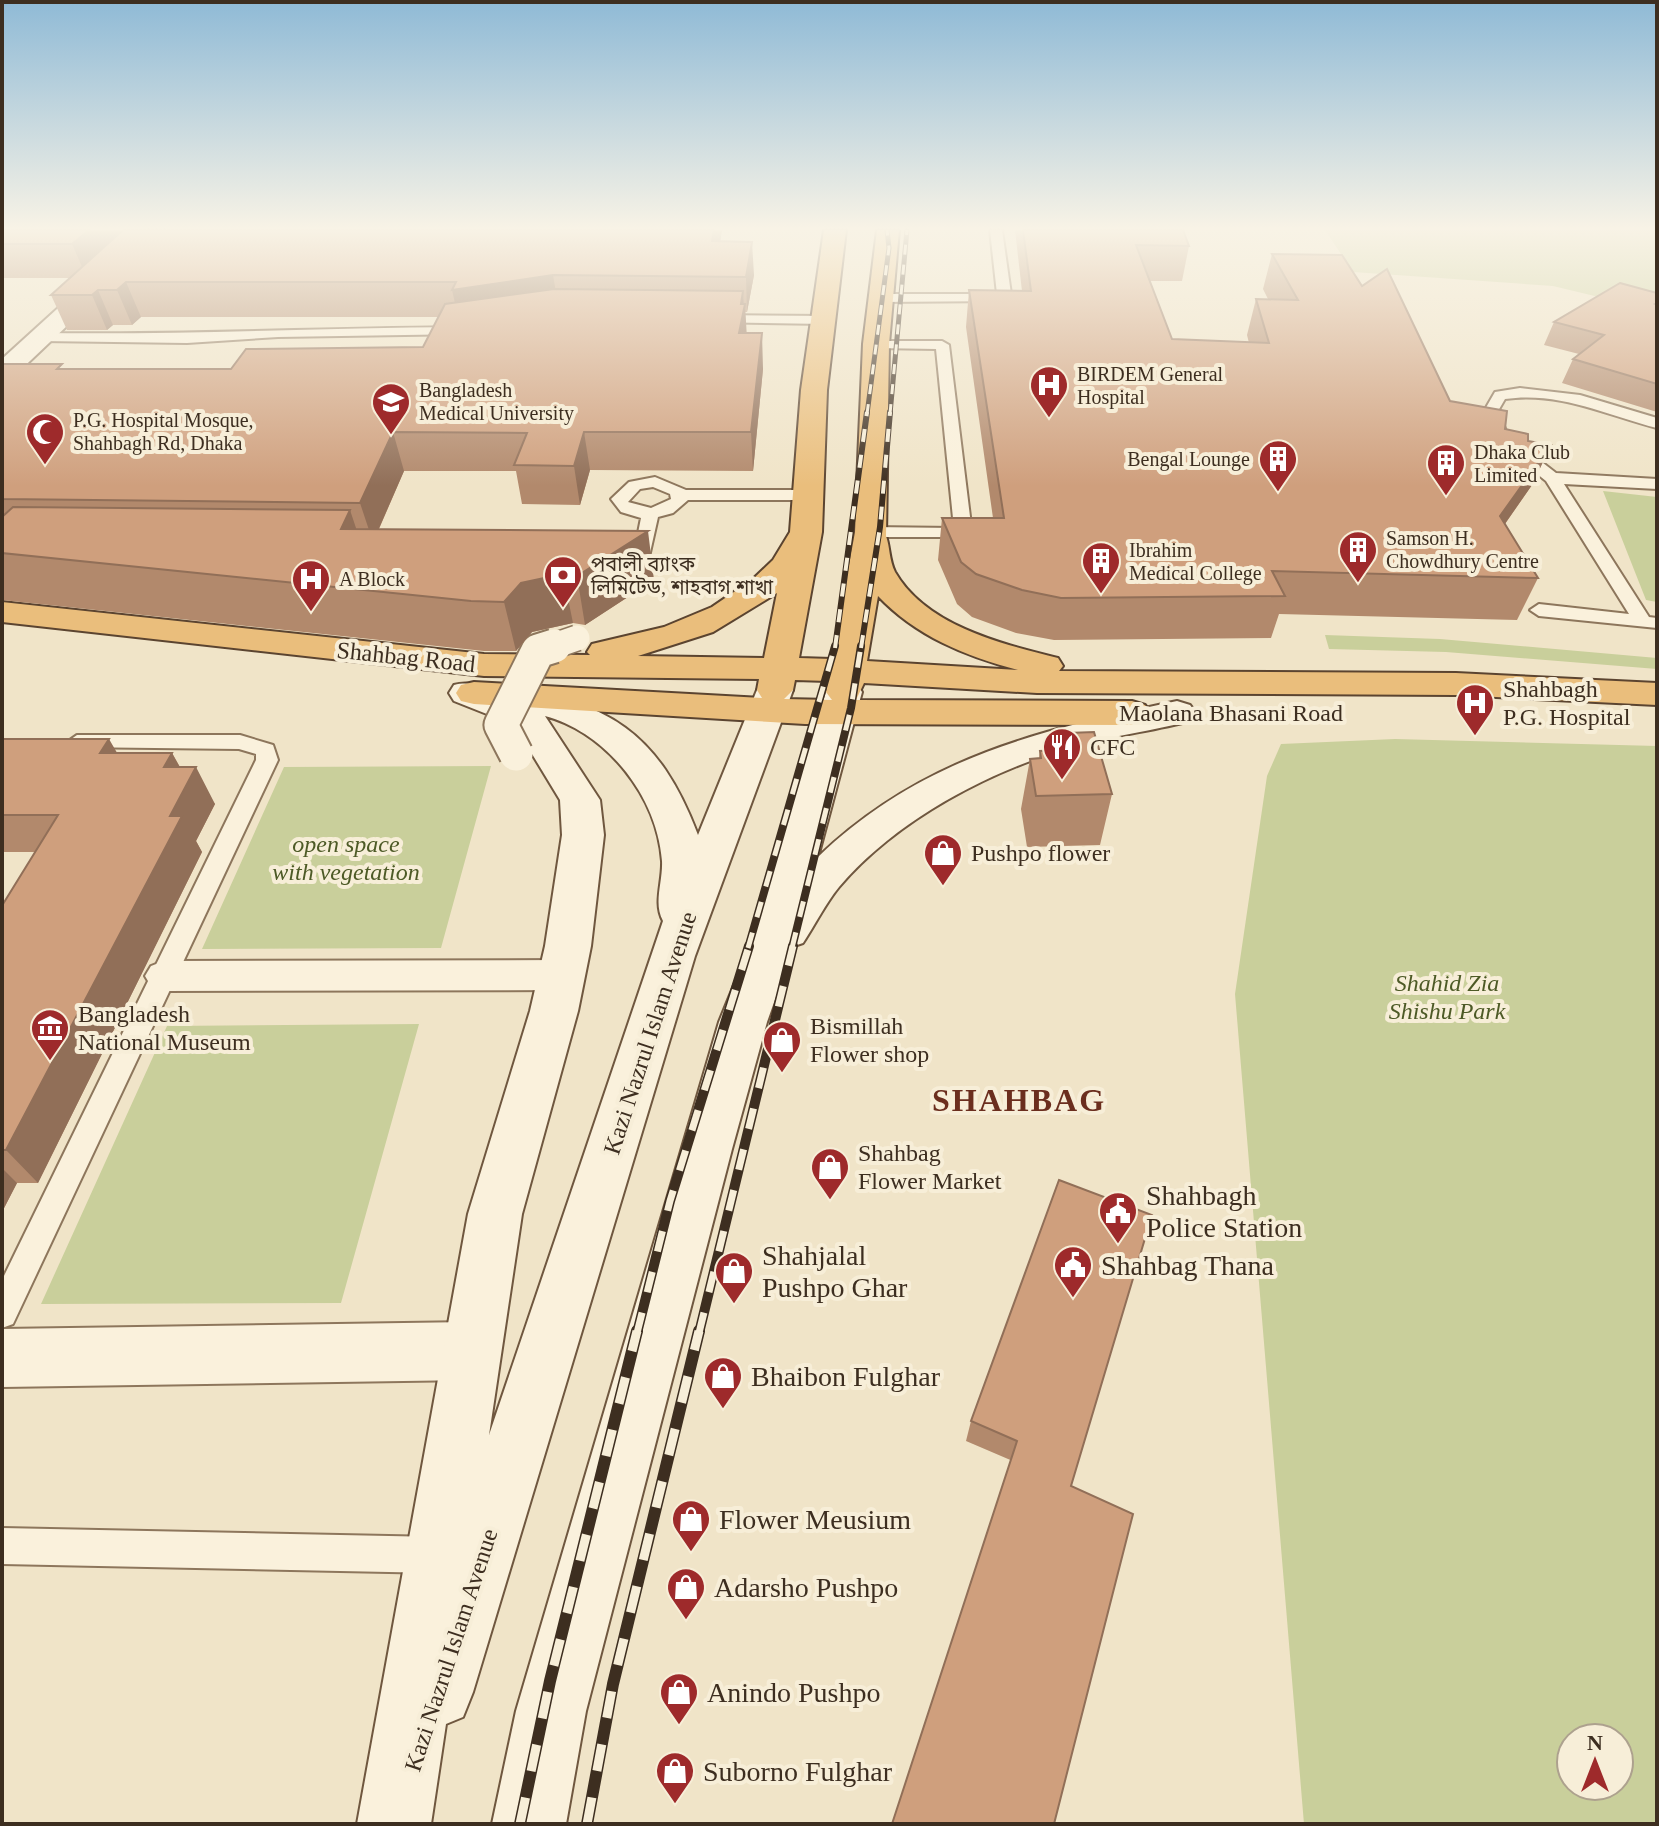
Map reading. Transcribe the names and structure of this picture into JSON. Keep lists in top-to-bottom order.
{
  "streets": {
    "highway": ["Shahbag Road", "Maolana Bhasani Road", "Kazi Nazrul Islam Avenue"]
  },
  "crossings": [
    ["Shahbag Road", "Maolana Bhasani Road"],
    ["Shahbag Road", "Kazi Nazrul Islam Avenue"],
    ["Maolana Bhasani Road", "Kazi Nazrul Islam Avenue"]
  ],
  "districts": ["SHAHBAG"],
  "parks": ["open space with vegetation", "Shahid Zia Shishu Park"],
  "places": {
    "hospital": ["BIRDEM General Hospital", "A Block", "Shahbagh P.G. Hospital"],
    "school or university": ["Bangladesh Medical University"],
    "mosque": ["P.G. Hospital Mosque, Shahbagh Rd, Dhaka"],
    "building": [
      "Bengal Lounge",
      "Dhaka Club Limited",
      "Samson H. Chowdhury Centre",
      "Ibrahim Medical College"
    ],
    "bank": ["পূবালী ব্যাংক লিমিটেড, শাহবাগ শাখা"],
    "restaurant": ["CFC"],
    "shop": [
      "Pushpo flower",
      "Bismillah Flower shop",
      "Shahbag Flower Market",
      "Shahjalal Pushpo Ghar",
      "Bhaibon Fulghar",
      "Flower Meusium",
      "Adarsho Pushpo",
      "Anindo Pushpo",
      "Suborno Fulghar"
    ],
    "museum": ["Bangladesh National Museum"],
    "public building": ["Shahbagh Police Station", "Shahbag Thana"]
  },
  "north": "top"
}
